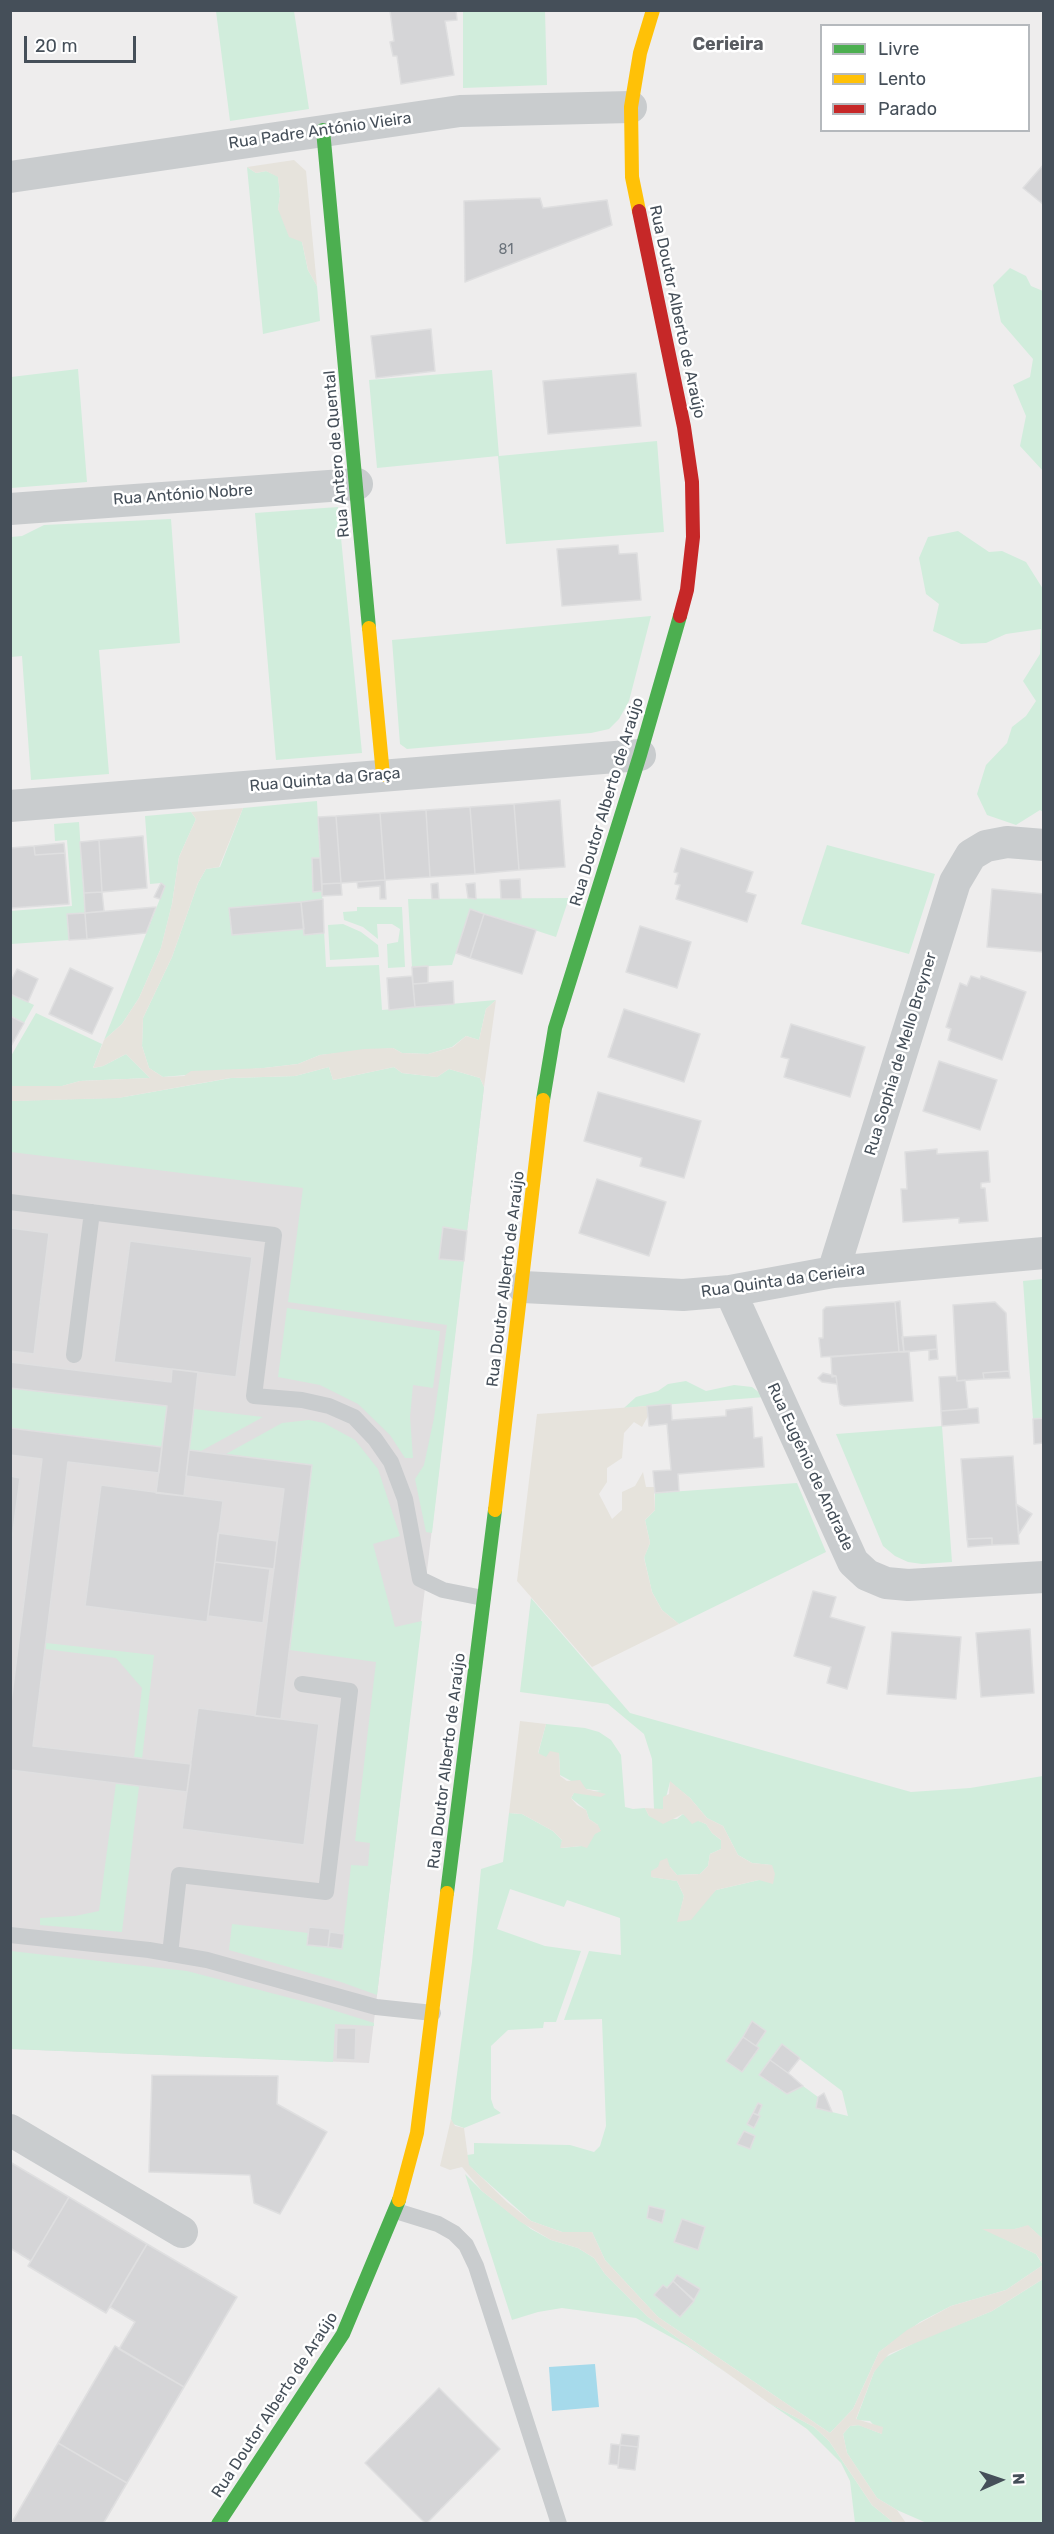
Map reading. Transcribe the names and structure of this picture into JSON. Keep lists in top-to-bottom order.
{
  "streets": {
    "main road": ["Rua Doutor Alberto de Araújo", "Rua Antero de Quental"],
    "street": [
      "Rua Padre António Vieira",
      "Rua António Nobre",
      "Rua Quinta da Graça",
      "Rua Sophia de Mello Breyner",
      "Rua Quinta da Cerieira",
      "Rua Eugénio de Andrade"
    ]
  },
  "crossings": [
    ["Rua Padre António Vieira", "Rua Doutor Alberto de Araújo"],
    ["Rua Padre António Vieira", "Rua Antero de Quental"],
    ["Rua Doutor Alberto de Araújo", "Rua Quinta da Graça"],
    ["Rua Doutor Alberto de Araújo", "Rua Quinta da Cerieira"],
    ["Rua Antero de Quental", "Rua António Nobre"],
    ["Rua Antero de Quental", "Rua Quinta da Graça"],
    ["Rua Sophia de Mello Breyner", "Rua Quinta da Cerieira"],
    ["Rua Quinta da Cerieira", "Rua Eugénio de Andrade"]
  ],
  "districts": ["Cerieira"],
  "house_numbers": ["81"],
  "legend": ["Livre", "Lento", "Parado"],
  "scale_bar": "20 m",
  "north": "right"
}
